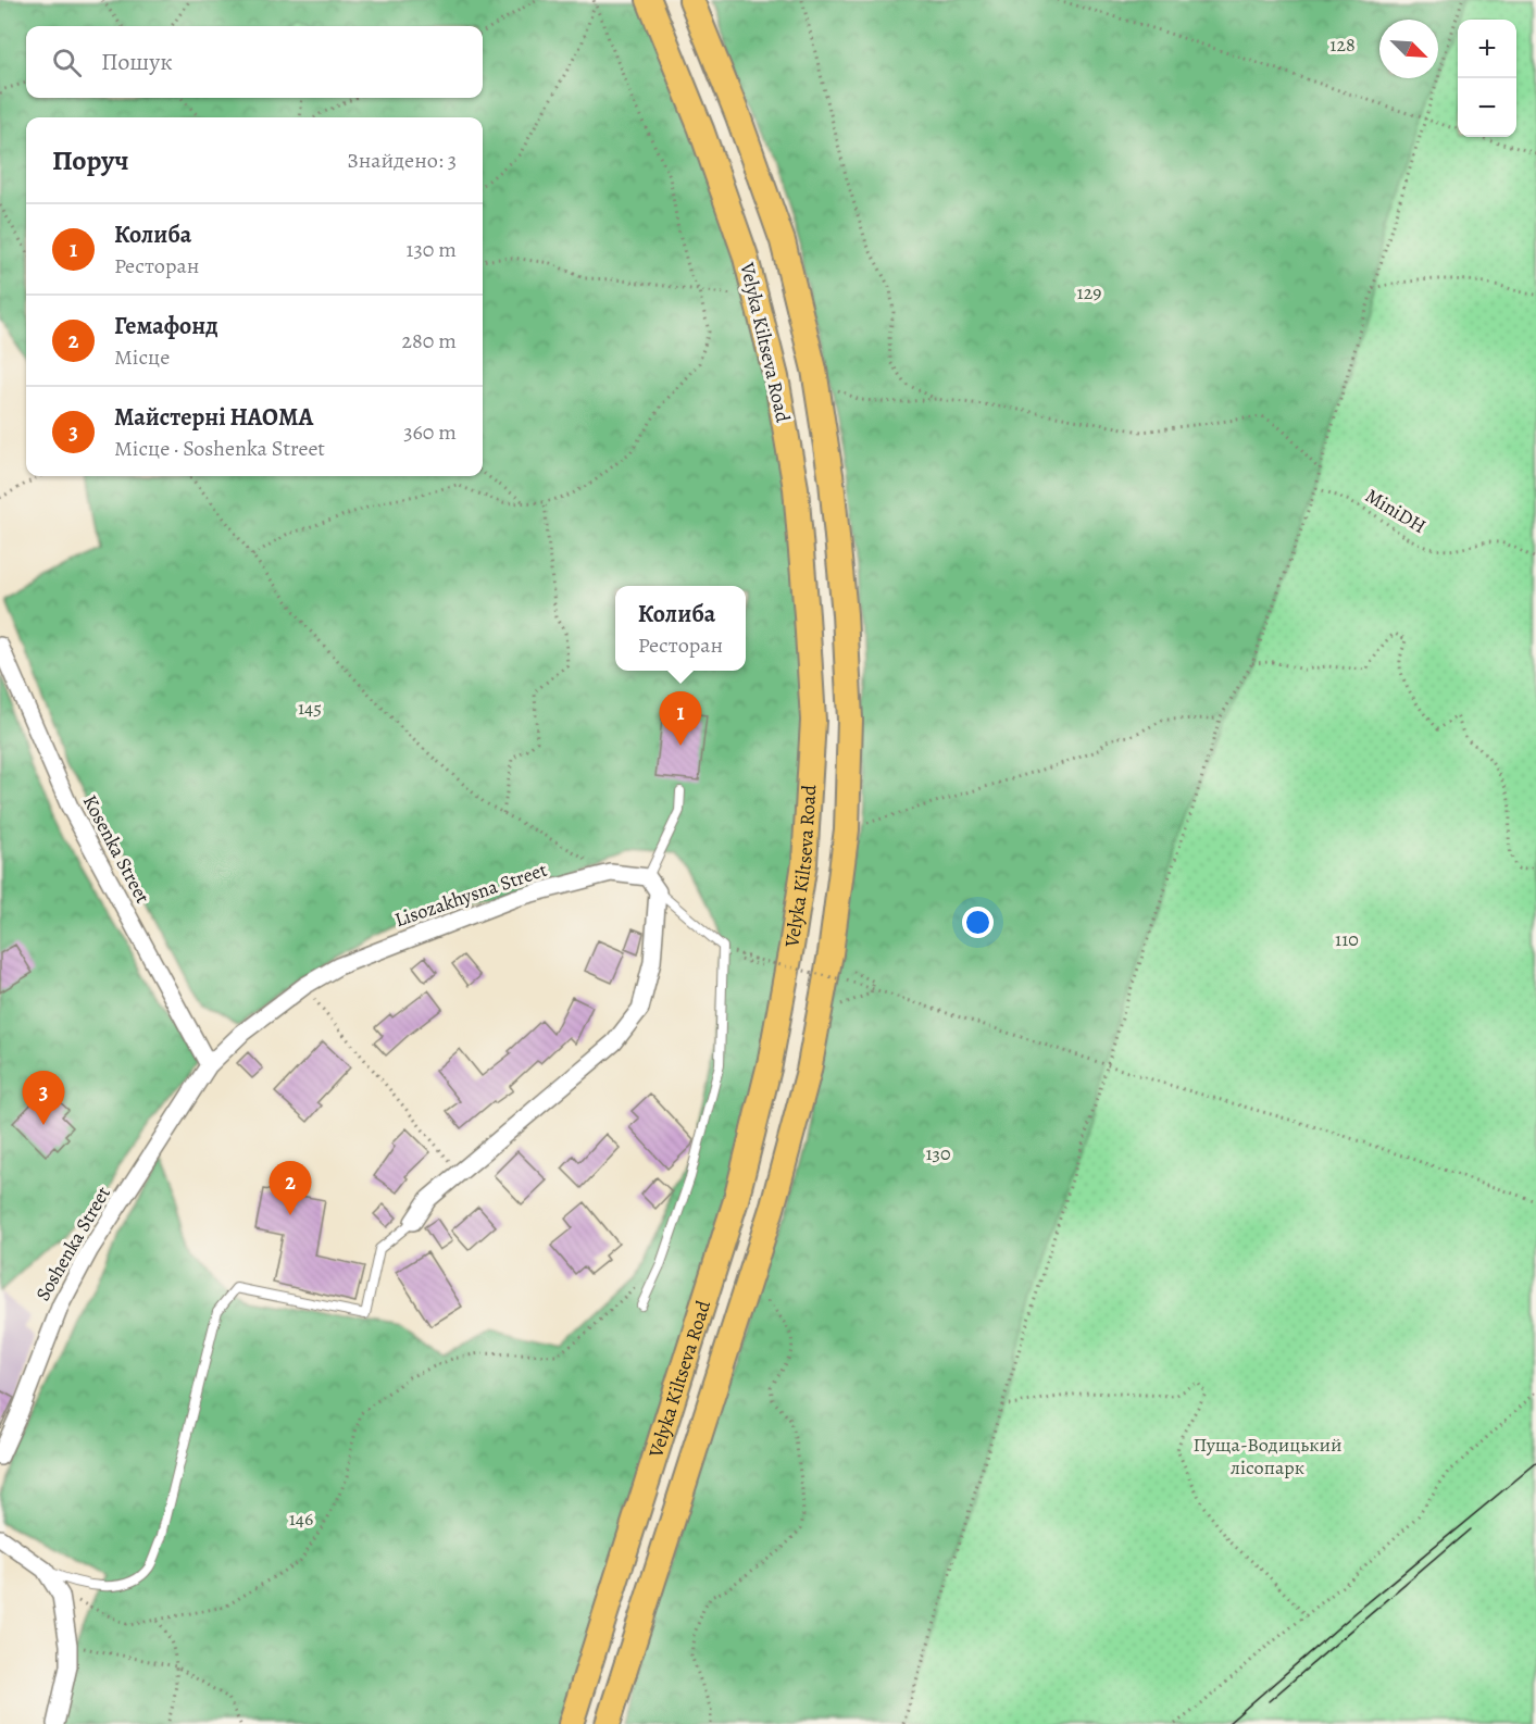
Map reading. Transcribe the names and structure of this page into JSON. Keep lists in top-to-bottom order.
{
  "streets": {
    "main road": ["Velyka Kiltseva Road"],
    "street": ["Kosenka Street", "Lisozakhysna Street", "Soshenka Street"],
    "path": ["MiniDH"]
  },
  "crossings": [
    ["Kosenka Street", "Lisozakhysna Street"],
    ["Kosenka Street", "Soshenka Street"],
    ["Lisozakhysna Street", "Soshenka Street"]
  ],
  "parks": [
    "128",
    "129",
    "145",
    "110",
    "130",
    "Пуща-Водицький лісопарк",
    "146"
  ],
  "north": "bottom right",
  "page": {
    "map_buttons": ["+", "−"],
    "search": "Пошук",
    "heading": ["Поруч", "Знайдено: 3"],
    "list": [
      {
        "mark": "1",
        "name": "Колиба",
        "note": "Ресторан",
        "value": "130 m"
      },
      {
        "mark": "2",
        "name": "Гемафонд",
        "note": "Місце",
        "value": "280 m"
      },
      {
        "mark": "3",
        "name": "Майстерні НАОМА",
        "note": "Місце · Soshenka Street",
        "value": "360 m"
      }
    ],
    "popup": ["Колиба", "Ресторан"],
    "pins": ["1", "3", "2"]
  }
}
